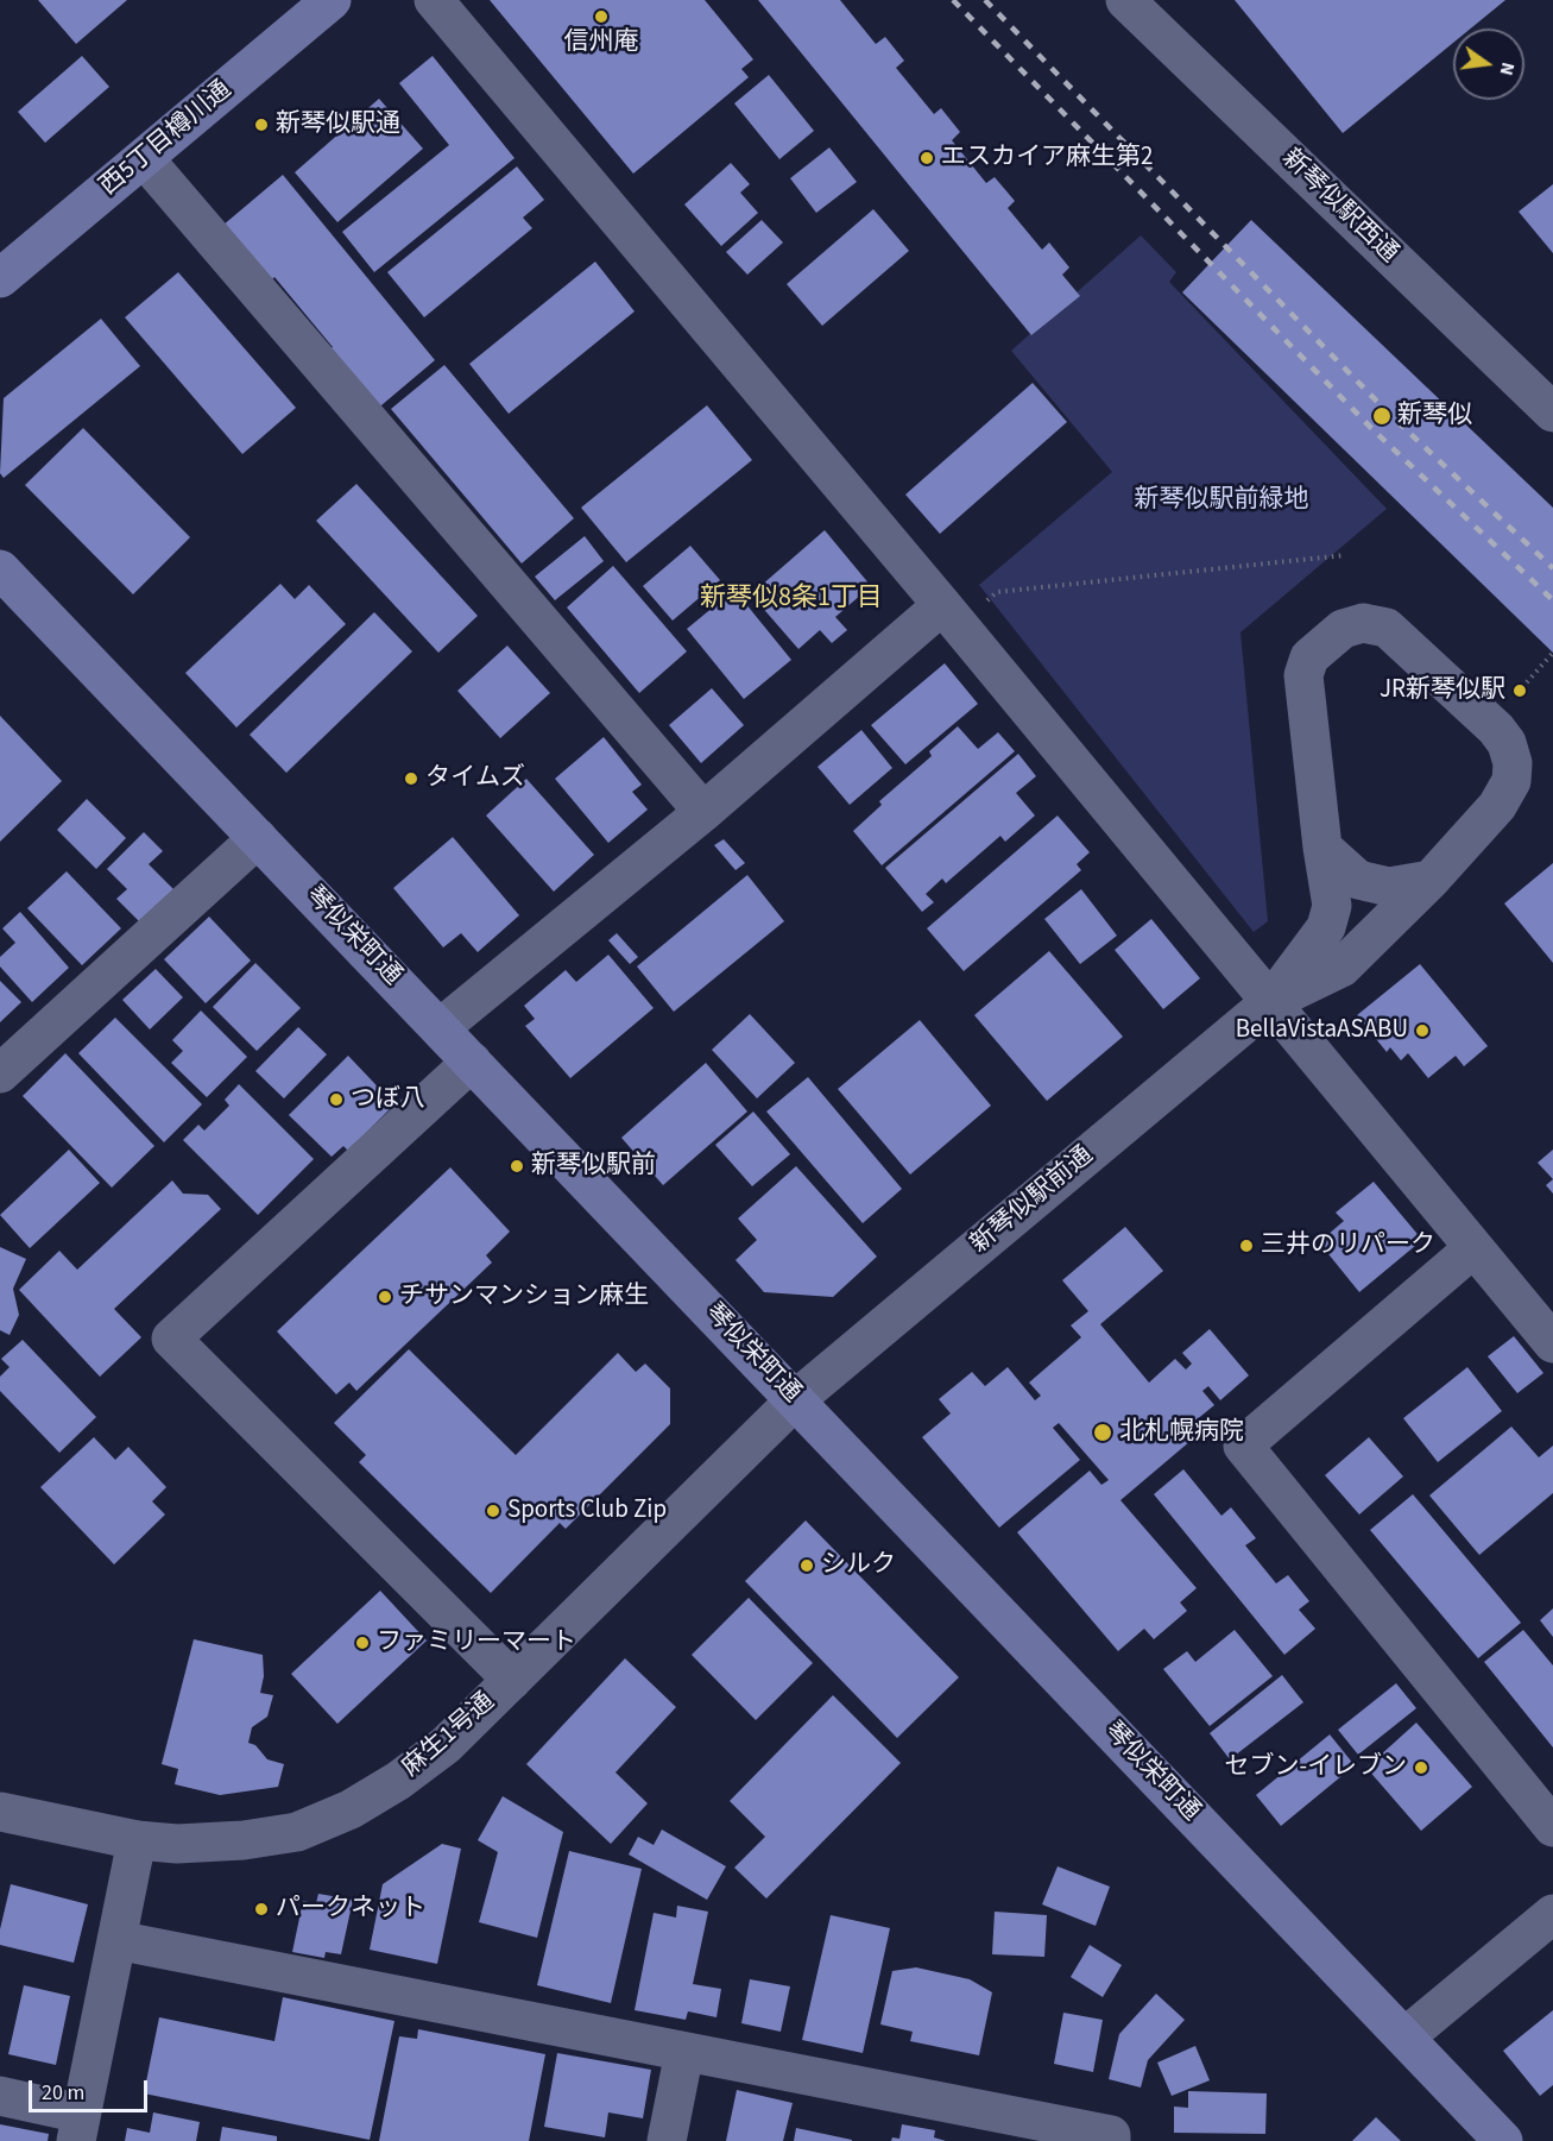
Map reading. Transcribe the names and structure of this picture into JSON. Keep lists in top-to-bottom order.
{
  "streets": {
    "main road": ["西5丁目樽川通", "琴似栄町通"],
    "street": ["新琴似駅西通", "新琴似駅前通", "麻生1号通"]
  },
  "crossings": [
    ["琴似栄町通", "新琴似駅前通"],
    ["琴似栄町通", "麻生1号通"],
    ["新琴似駅前通", "麻生1号通"]
  ],
  "districts": ["新琴似8条1丁目"],
  "parks": ["新琴似駅前緑地"],
  "places": [
    "信州庵",
    "新琴似駅通",
    "エスカイア麻生第2",
    "新琴似",
    "JR新琴似駅",
    "タイムズ",
    "BellaVistaASABU",
    "つぼ八",
    "新琴似駅前",
    "三井のリパーク",
    "チサンマンション麻生",
    "北札幌病院",
    "Sports Club Zip",
    "シルク",
    "ファミリーマート",
    "セブン-イレブン",
    "パークネット"
  ],
  "scale_bar": "20 m",
  "north": "right"
}
